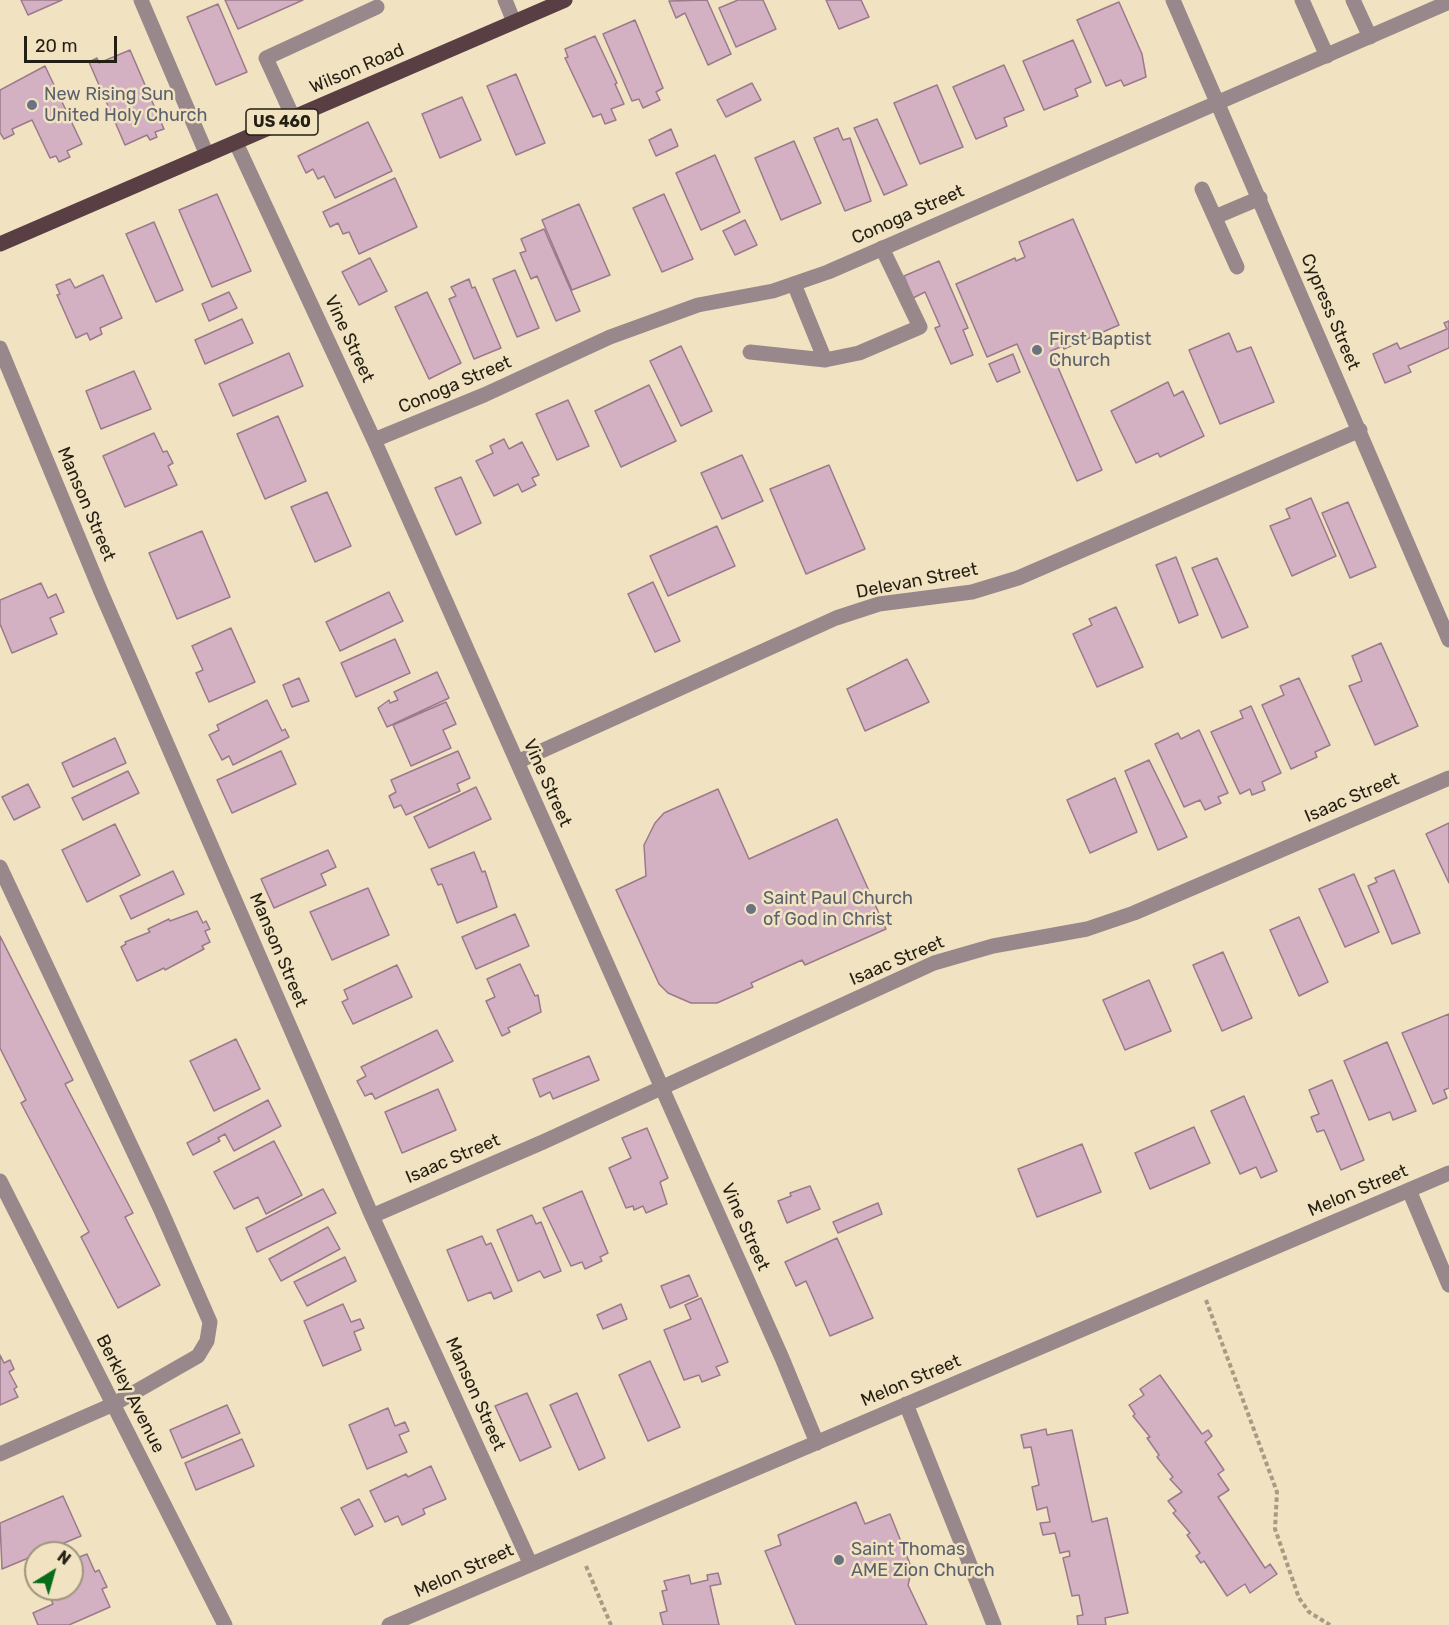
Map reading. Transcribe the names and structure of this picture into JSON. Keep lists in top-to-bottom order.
{
  "streets": {
    "main road": ["Wilson Road", "US 460"],
    "street": [
      "Conoga Street",
      "Cypress Street",
      "Vine Street",
      "Manson Street",
      "Delevan Street",
      "Isaac Street",
      "Melon Street",
      "Berkley Avenue"
    ]
  },
  "crossings": [
    ["Wilson Road", "Vine Street"],
    ["Conoga Street", "Cypress Street"],
    ["Conoga Street", "Vine Street"],
    ["Cypress Street", "Delevan Street"],
    ["Vine Street", "Delevan Street"],
    ["Vine Street", "Isaac Street"],
    ["Vine Street", "Melon Street"],
    ["Manson Street", "Isaac Street"],
    ["Manson Street", "Melon Street"]
  ],
  "places": [
    "New Rising Sun United Holy Church",
    "First Baptist Church",
    "Saint Paul Church of God in Christ",
    "Saint Thomas AME Zion Church"
  ],
  "scale_bar": "20 m",
  "north": "top right"
}
